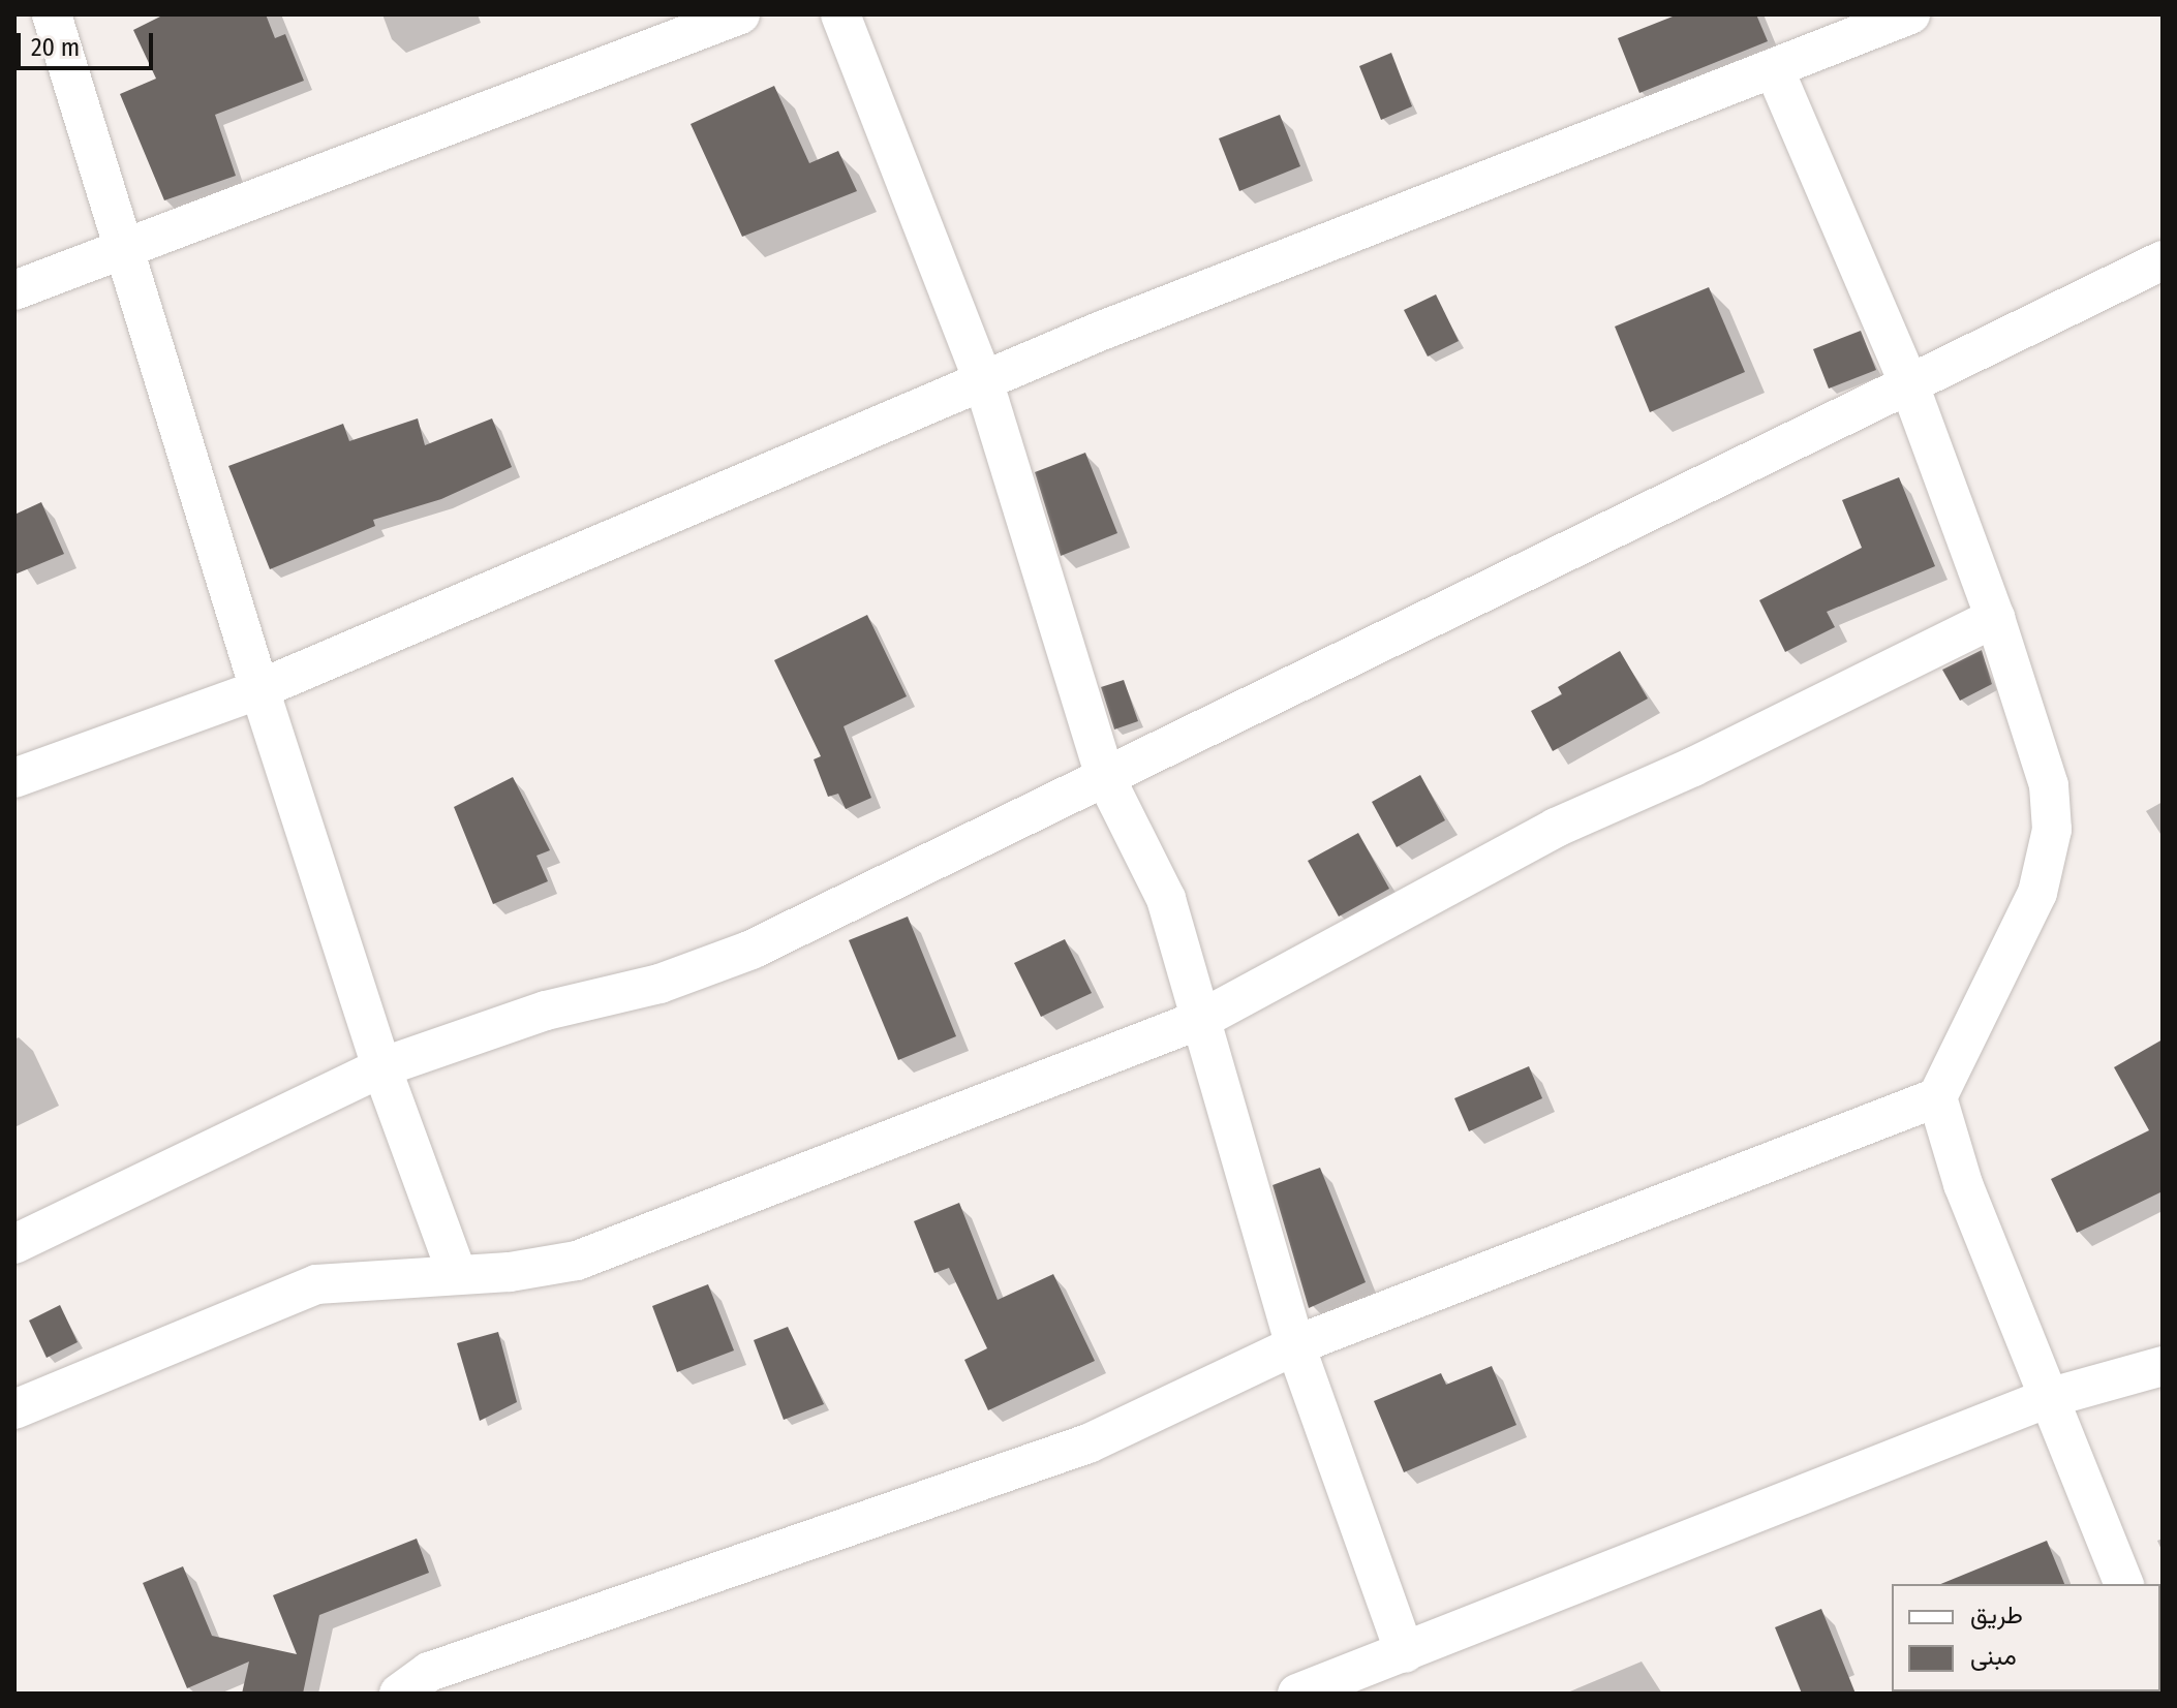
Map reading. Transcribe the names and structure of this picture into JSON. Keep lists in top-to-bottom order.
{
  "legend": ["طريق", "مبنى"],
  "scale_bar": "20 m"
}
